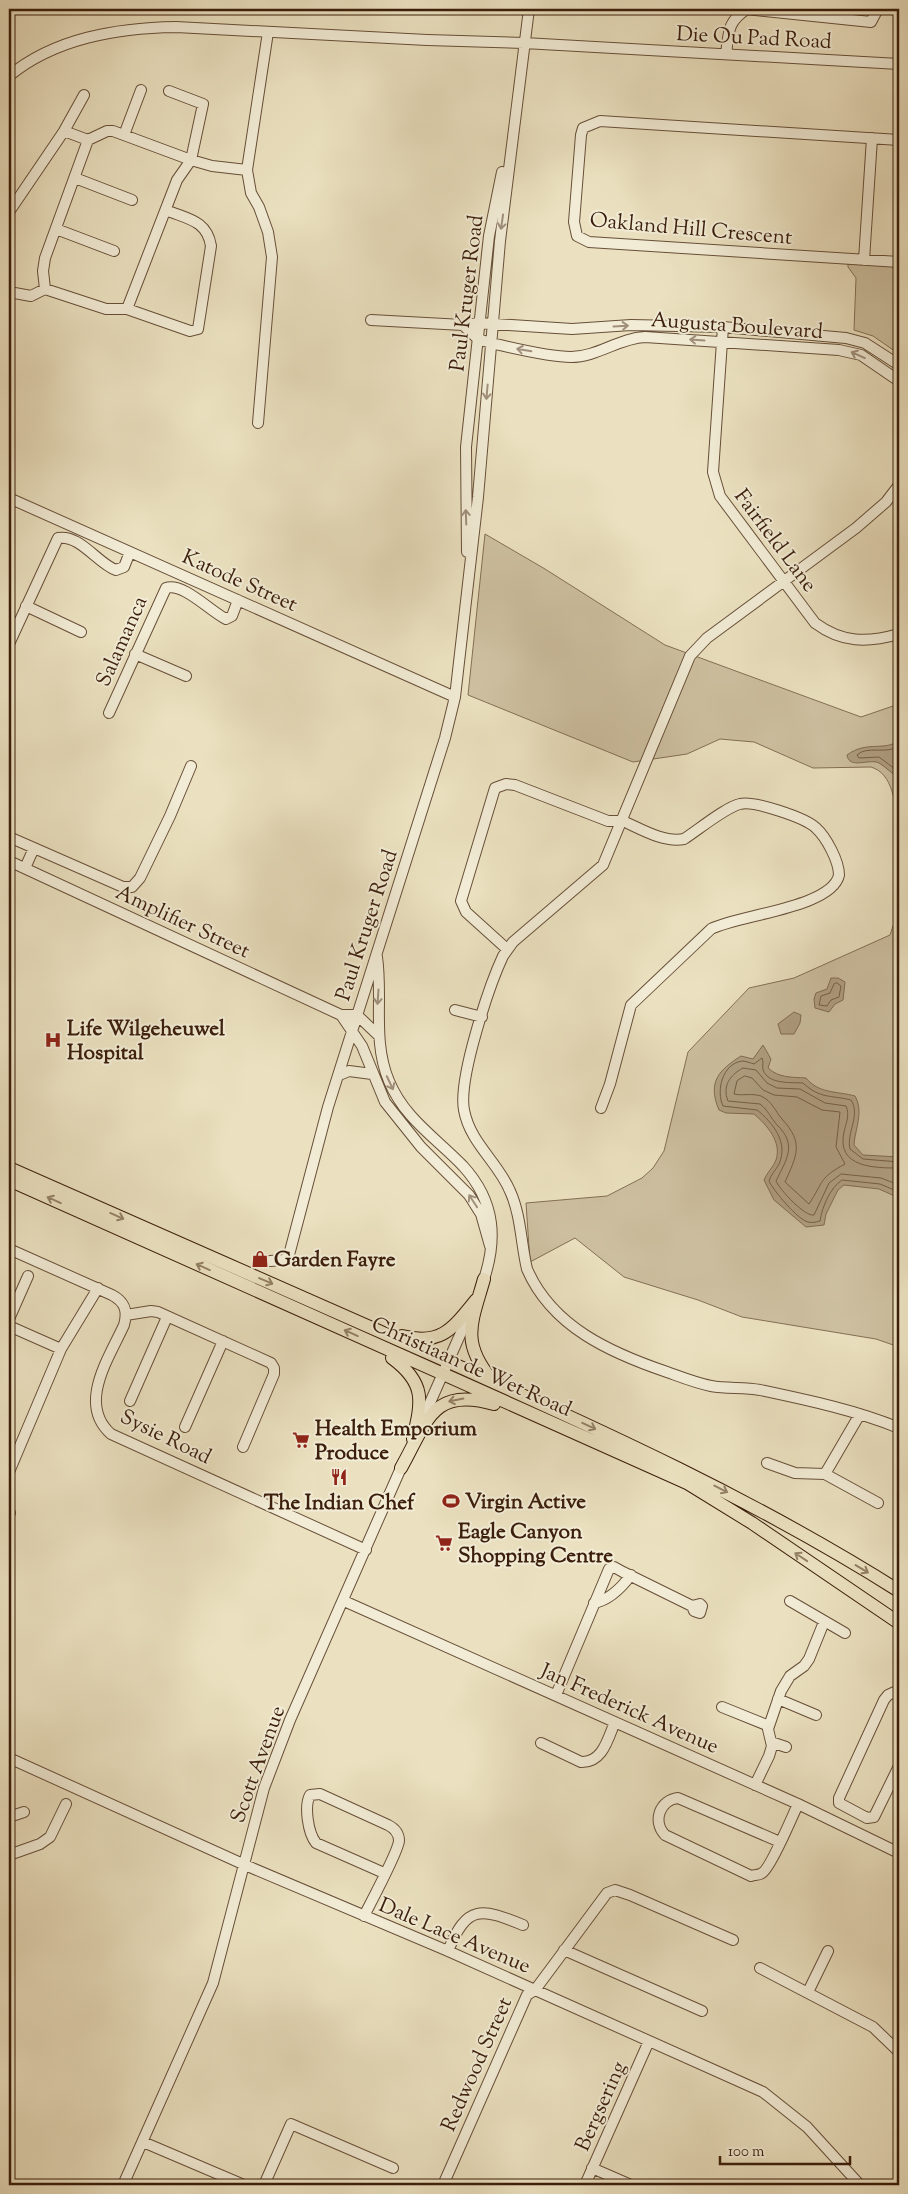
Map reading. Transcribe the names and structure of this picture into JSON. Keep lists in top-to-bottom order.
{
  "streets": {
    "main road": ["Christiaan de Wet Road"],
    "street": [
      "Die Ou Pad Road",
      "Oakland Hill Crescent",
      "Paul Kruger Road",
      "Augusta Boulevard",
      "Fairfield Lane",
      "Katode Street",
      "Salamanca",
      "Amplifier Street",
      "Sysie Road",
      "Jan Frederick Avenue",
      "Scott Avenue",
      "Dale Lace Avenue",
      "Redwood Street",
      "Bergsering"
    ]
  },
  "crossings": [
    ["Die Ou Pad Road", "Paul Kruger Road"],
    ["Paul Kruger Road", "Augusta Boulevard"],
    ["Paul Kruger Road", "Katode Street"],
    ["Paul Kruger Road", "Amplifier Street"],
    ["Augusta Boulevard", "Fairfield Lane"],
    ["Katode Street", "Salamanca"],
    ["Amplifier Street", "Christiaan de Wet Road"],
    ["Amplifier Street", "Scott Avenue"],
    ["Christiaan de Wet Road", "Scott Avenue"],
    ["Sysie Road", "Scott Avenue"],
    ["Jan Frederick Avenue", "Scott Avenue"],
    ["Scott Avenue", "Dale Lace Avenue"],
    ["Dale Lace Avenue", "Redwood Street"],
    ["Dale Lace Avenue", "Bergsering"]
  ],
  "places": {
    "hospital": ["Life Wilgeheuwel Hospital"],
    "shop": ["Garden Fayre"],
    "supermarket": ["Health Emporium Produce", "Eagle Canyon Shopping Centre"],
    "restaurant": ["The Indian Chef"],
    "sports": ["Virgin Active"]
  },
  "scale_bar": "100 m"
}
